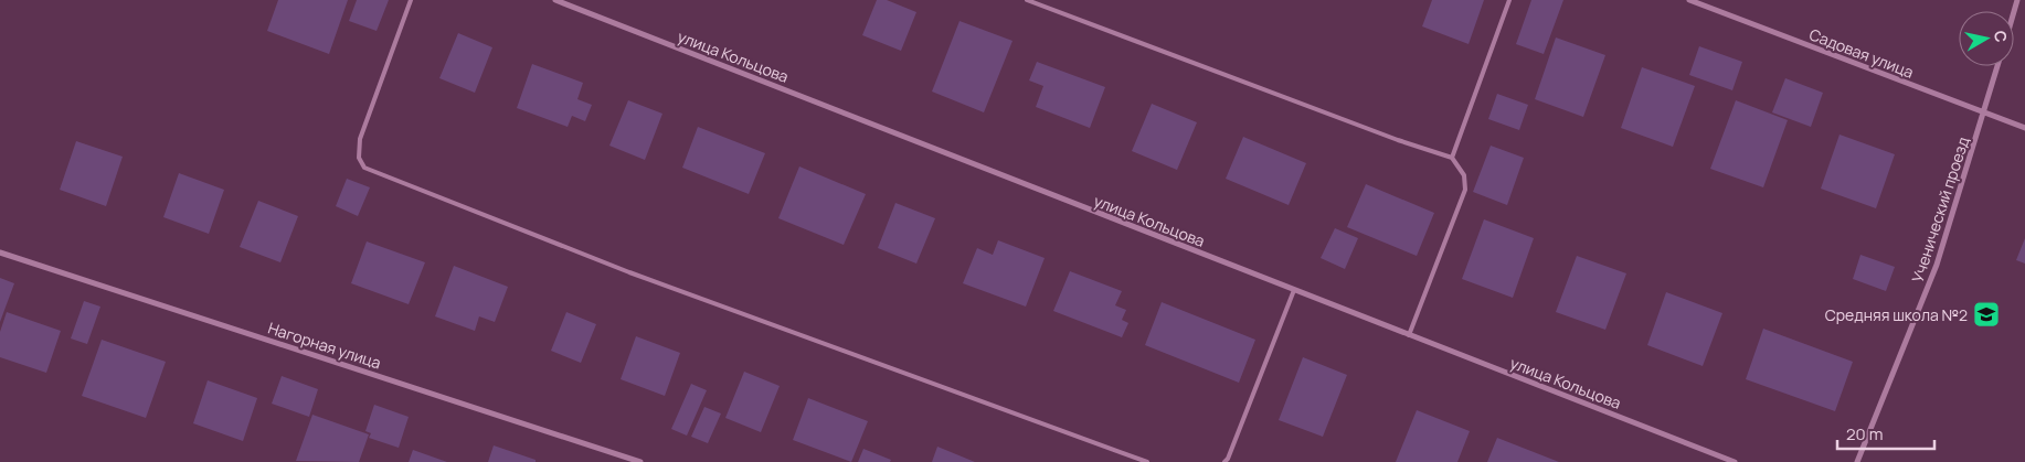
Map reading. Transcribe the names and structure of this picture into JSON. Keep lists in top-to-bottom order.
{
  "streets": {
    "street": [
      "Садовая улица",
      "улица Кольцова",
      "Ученический проезд",
      "Нагорная улица"
    ]
  },
  "crossings": [
    ["Садовая улица", "Ученический проезд"]
  ],
  "places": {
    "school or university": ["Средняя школа №2"]
  },
  "scale_bar": "20 m",
  "north": "right"
}
